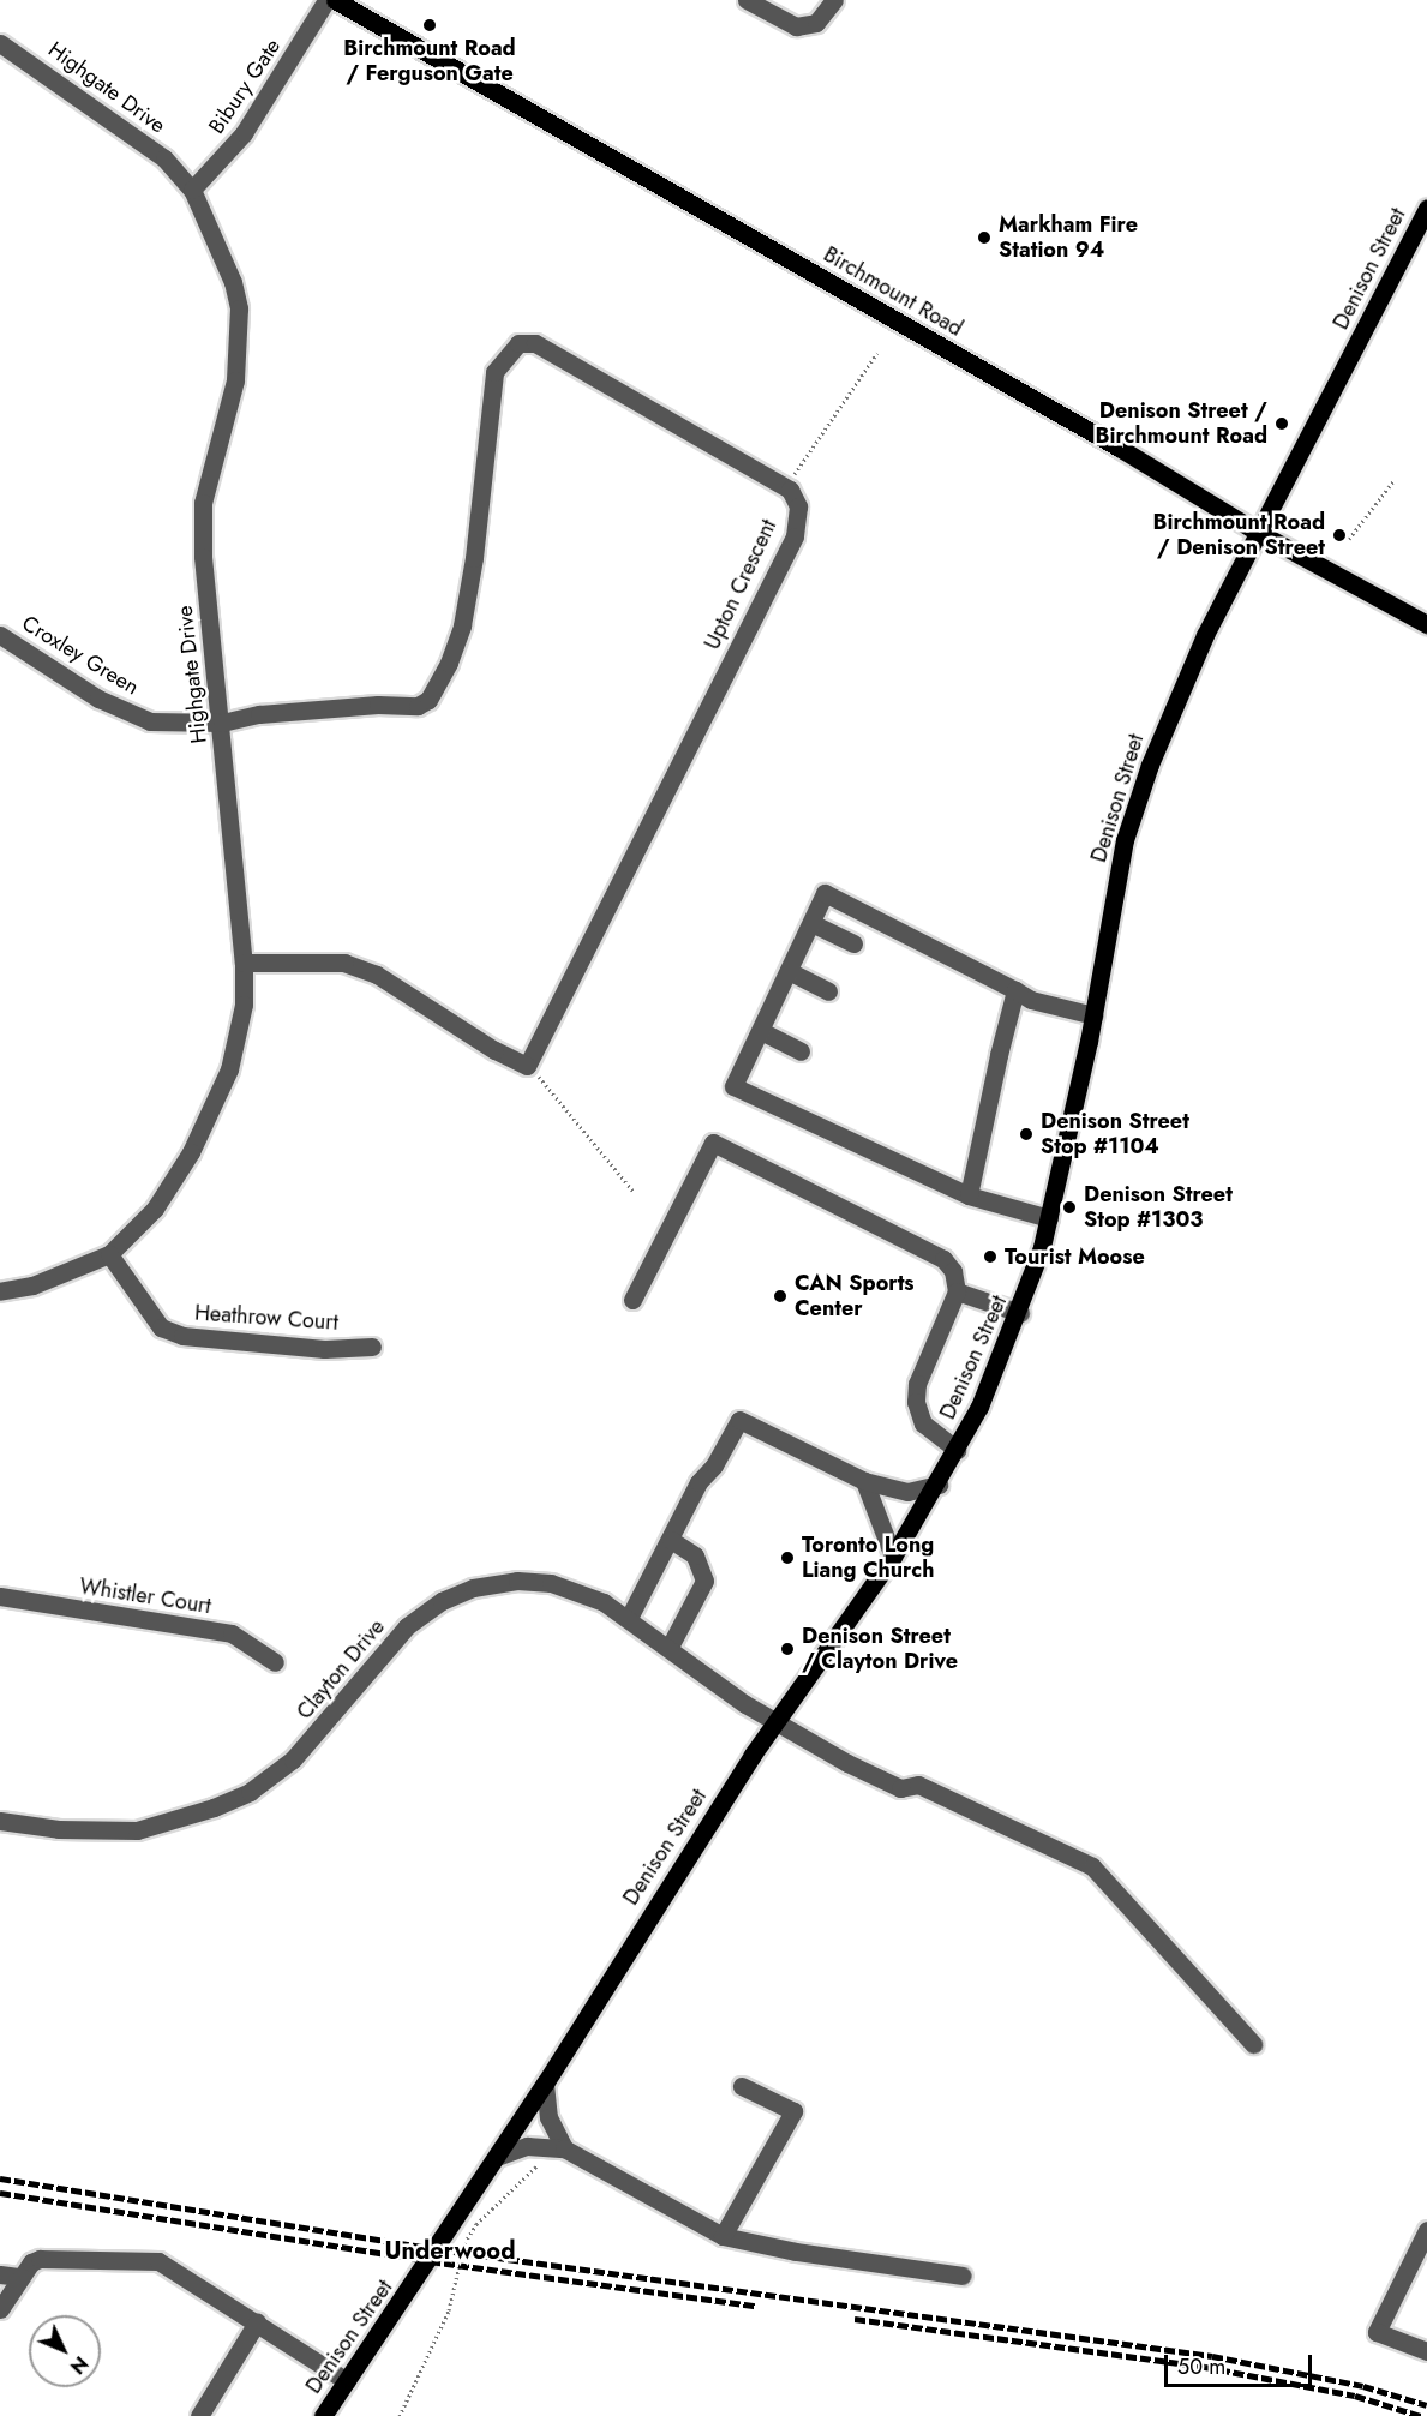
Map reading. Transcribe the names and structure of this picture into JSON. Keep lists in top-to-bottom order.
{
  "streets": {
    "main road": ["Denison Street", "Birchmount Road"],
    "street": [
      "Bibury Gate",
      "Highgate Drive",
      "Upton Crescent",
      "Croxley Green",
      "Heathrow Court",
      "Whistler Court",
      "Clayton Drive"
    ]
  },
  "crossings": [
    ["Bibury Gate", "Highgate Drive"],
    ["Highgate Drive", "Croxley Green"],
    ["Highgate Drive", "Heathrow Court"],
    ["Denison Street", "Birchmount Road"],
    ["Denison Street", "Clayton Drive"]
  ],
  "districts": ["Underwood"],
  "places": [
    "Birchmount Road / Ferguson Gate",
    "Markham Fire Station 94",
    "Denison Street / Birchmount Road",
    "Birchmount Road / Denison Street",
    "Denison Street Stop #1104",
    "Denison Street Stop #1303",
    "Tourist Moose",
    "CAN Sports Center",
    "Toronto Long Liang Church",
    "Denison Street / Clayton Drive"
  ],
  "scale_bar": "50 m",
  "north": "bottom right"
}
